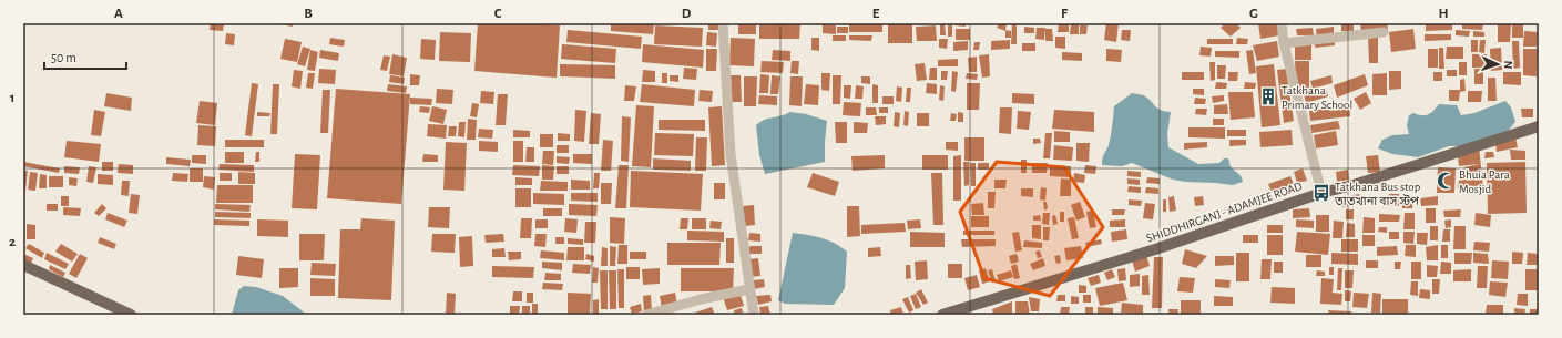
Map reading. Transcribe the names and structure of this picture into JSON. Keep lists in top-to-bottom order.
{
  "streets": {
    "main road": ["SHIDDHIRGANJ - ADAMJEE ROAD"]
  },
  "places": {
    "building": ["Tatkhana Primary School"],
    "mosque": ["Bhuia Para Mosjid"],
    "bus stop": ["Tatkhana Bus stop তাতখানা বাস স্টপ"]
  },
  "scale_bar": "50 m",
  "north": "right",
  "grid": {
    "columns": [
      "A",
      "B",
      "C",
      "D",
      "E",
      "F",
      "G",
      "H"
    ],
    "rows": ["1", "2"]
  }
}
